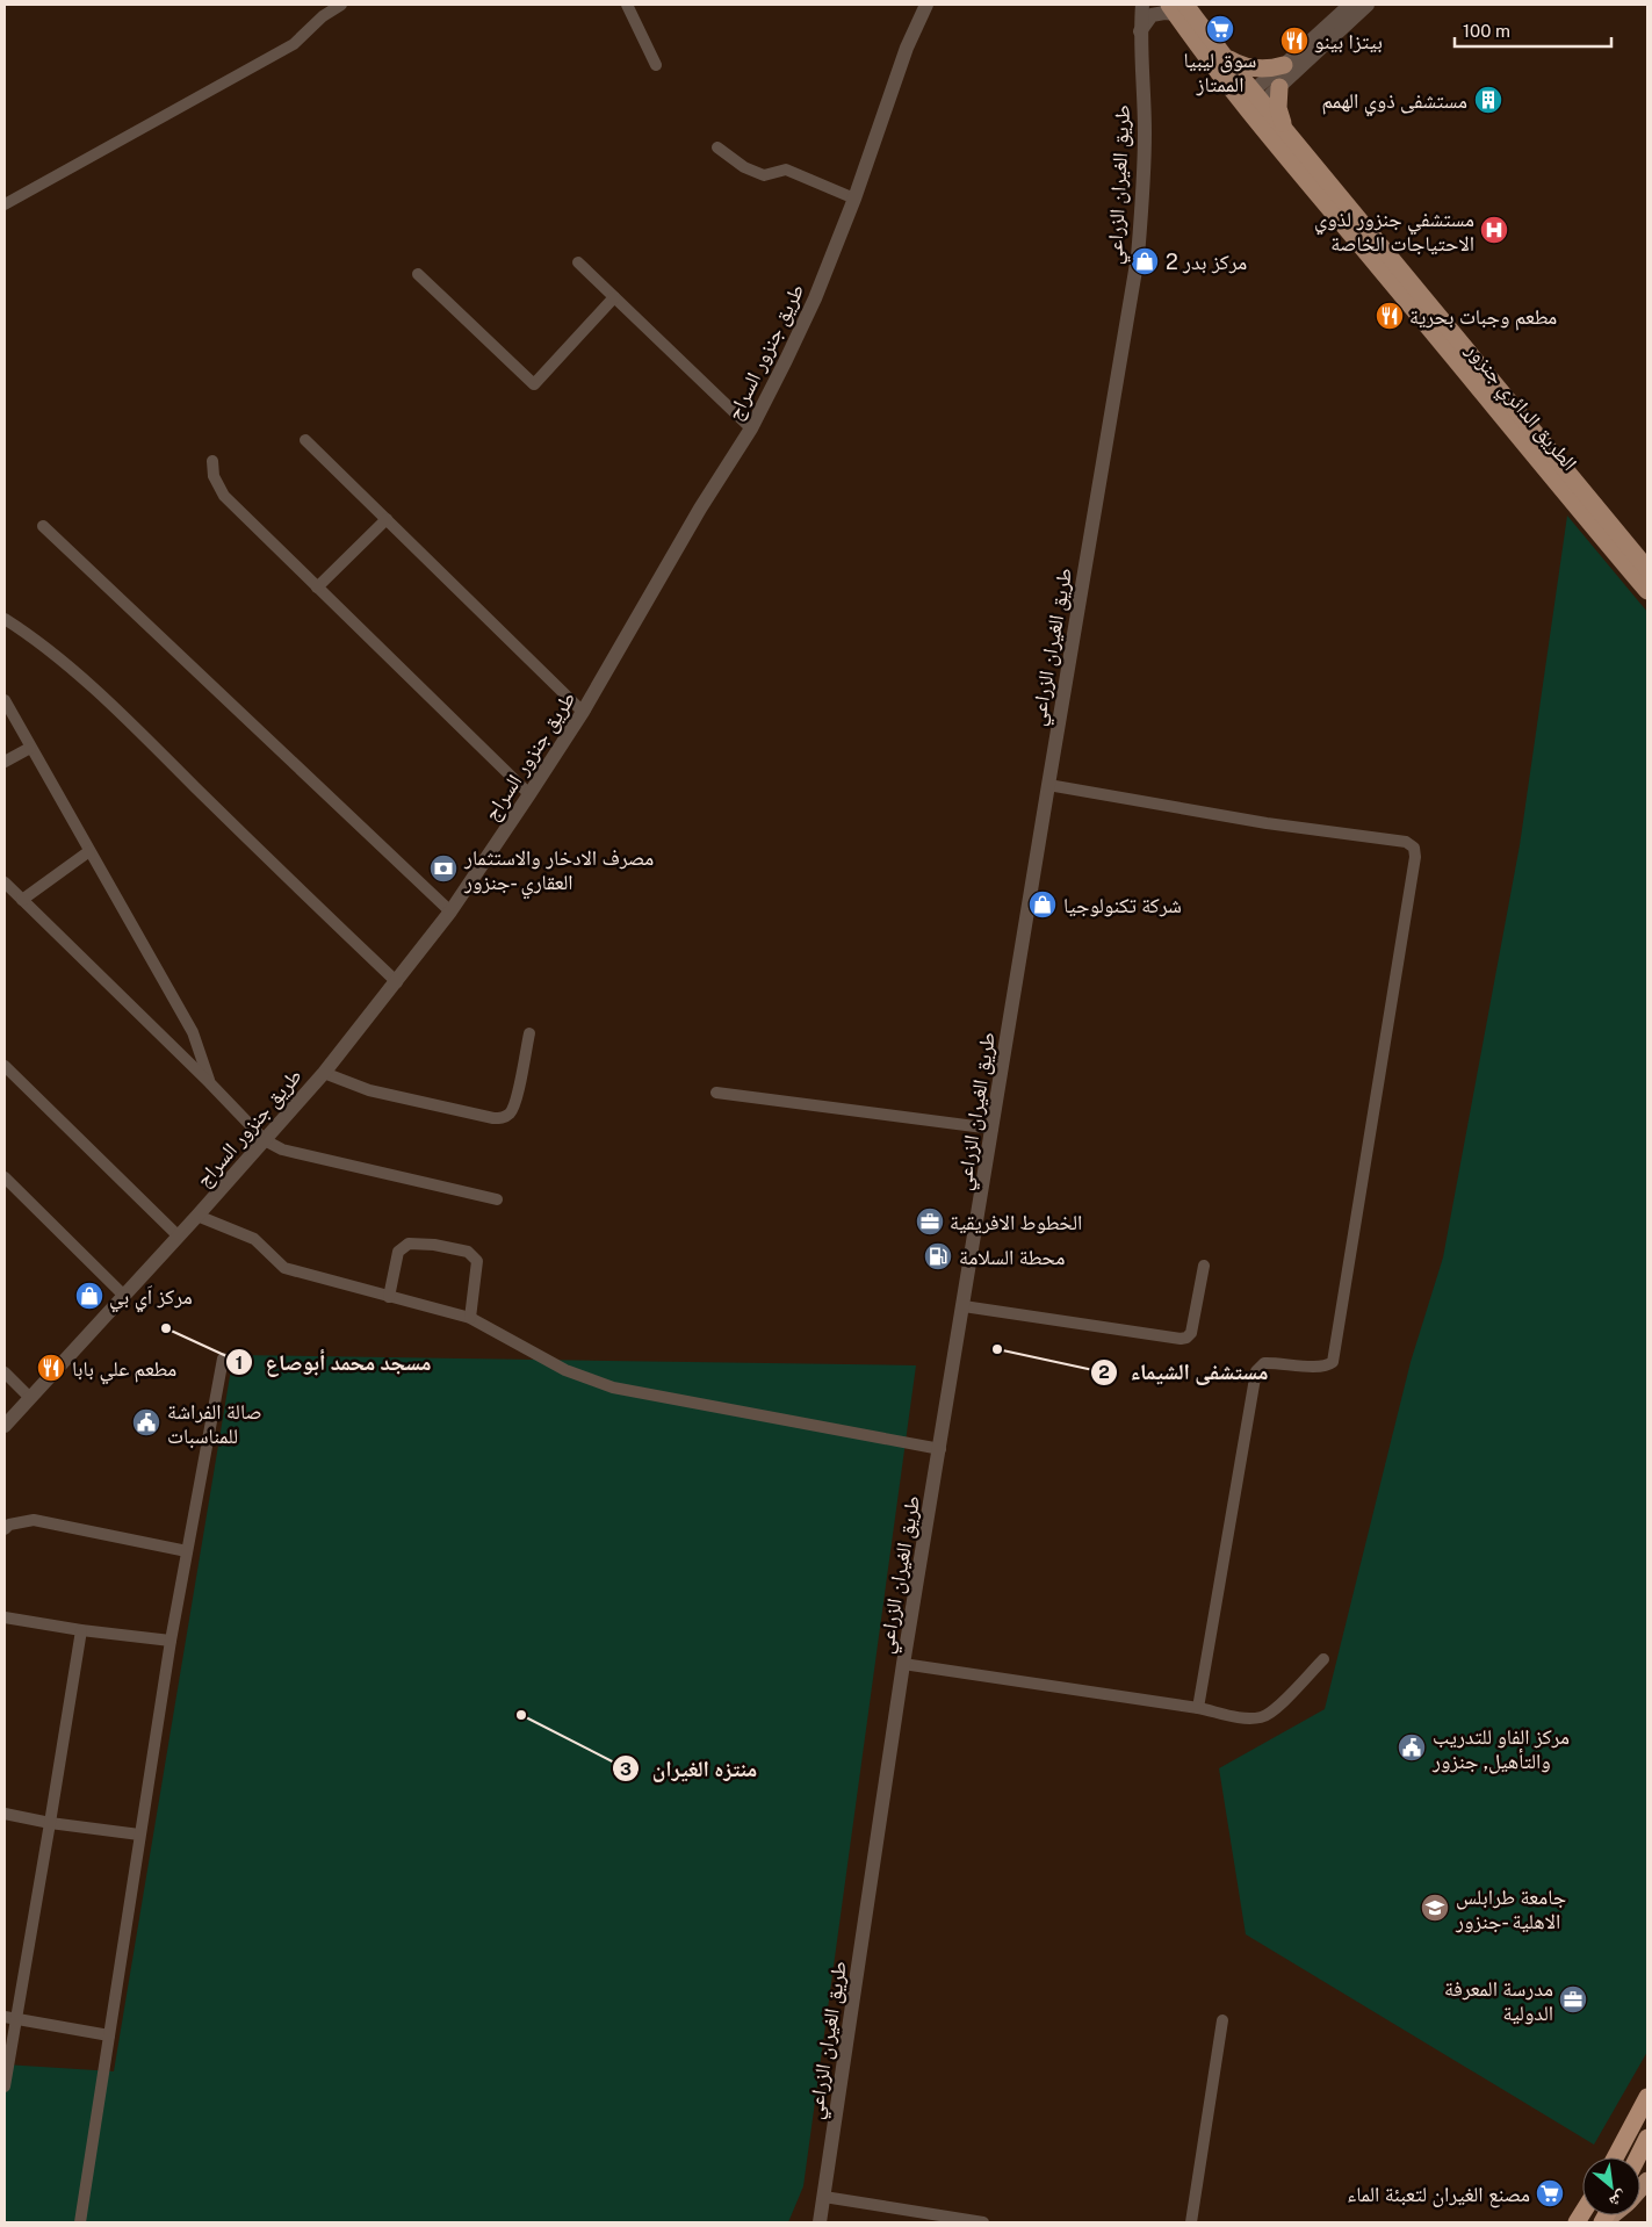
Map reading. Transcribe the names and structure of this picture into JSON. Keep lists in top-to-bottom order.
{
  "streets": {
    "main road": ["الطريق الدائري جنزور"],
    "street": ["طريق الغيران الزراعي", "طريق جنزور السراج"]
  },
  "places": {
    "supermarket": ["سوق ليبيا الممتاز", "مصنع الغيران لتعبئة الماء"],
    "restaurant": ["بيتزا بينو", "مطعم وجبات بحرية", "مطعم علي بابا"],
    "building": ["مستشفى ذوي الهمم"],
    "hospital": ["مستشفي جنزور لذوي الاحتياجات الخاصة"],
    "shop": ["مركز بدر 2", "شركة تكنولوجيا", "مركز اَي بي"],
    "bank": ["مصرف الادخار والاستثمار العقاري -جنزور"],
    "office": ["الخطوط الافريقية", "مدرسة المعرفة الدولية"],
    "fuel station": ["محطة السلامة"],
    "other": ["مسجد محمد أبوصاع", "مستشفى الشيماء", "منتزه الغيران"],
    "public building": ["صالة الفراشة للمناسبات", "مركز الفاو للتدريب والتأهيل, جنزور"],
    "school or university": ["جامعة طرابلس الاهلية -جنزور"]
  },
  "scale_bar": "100 m",
  "north": "bottom right"
}
